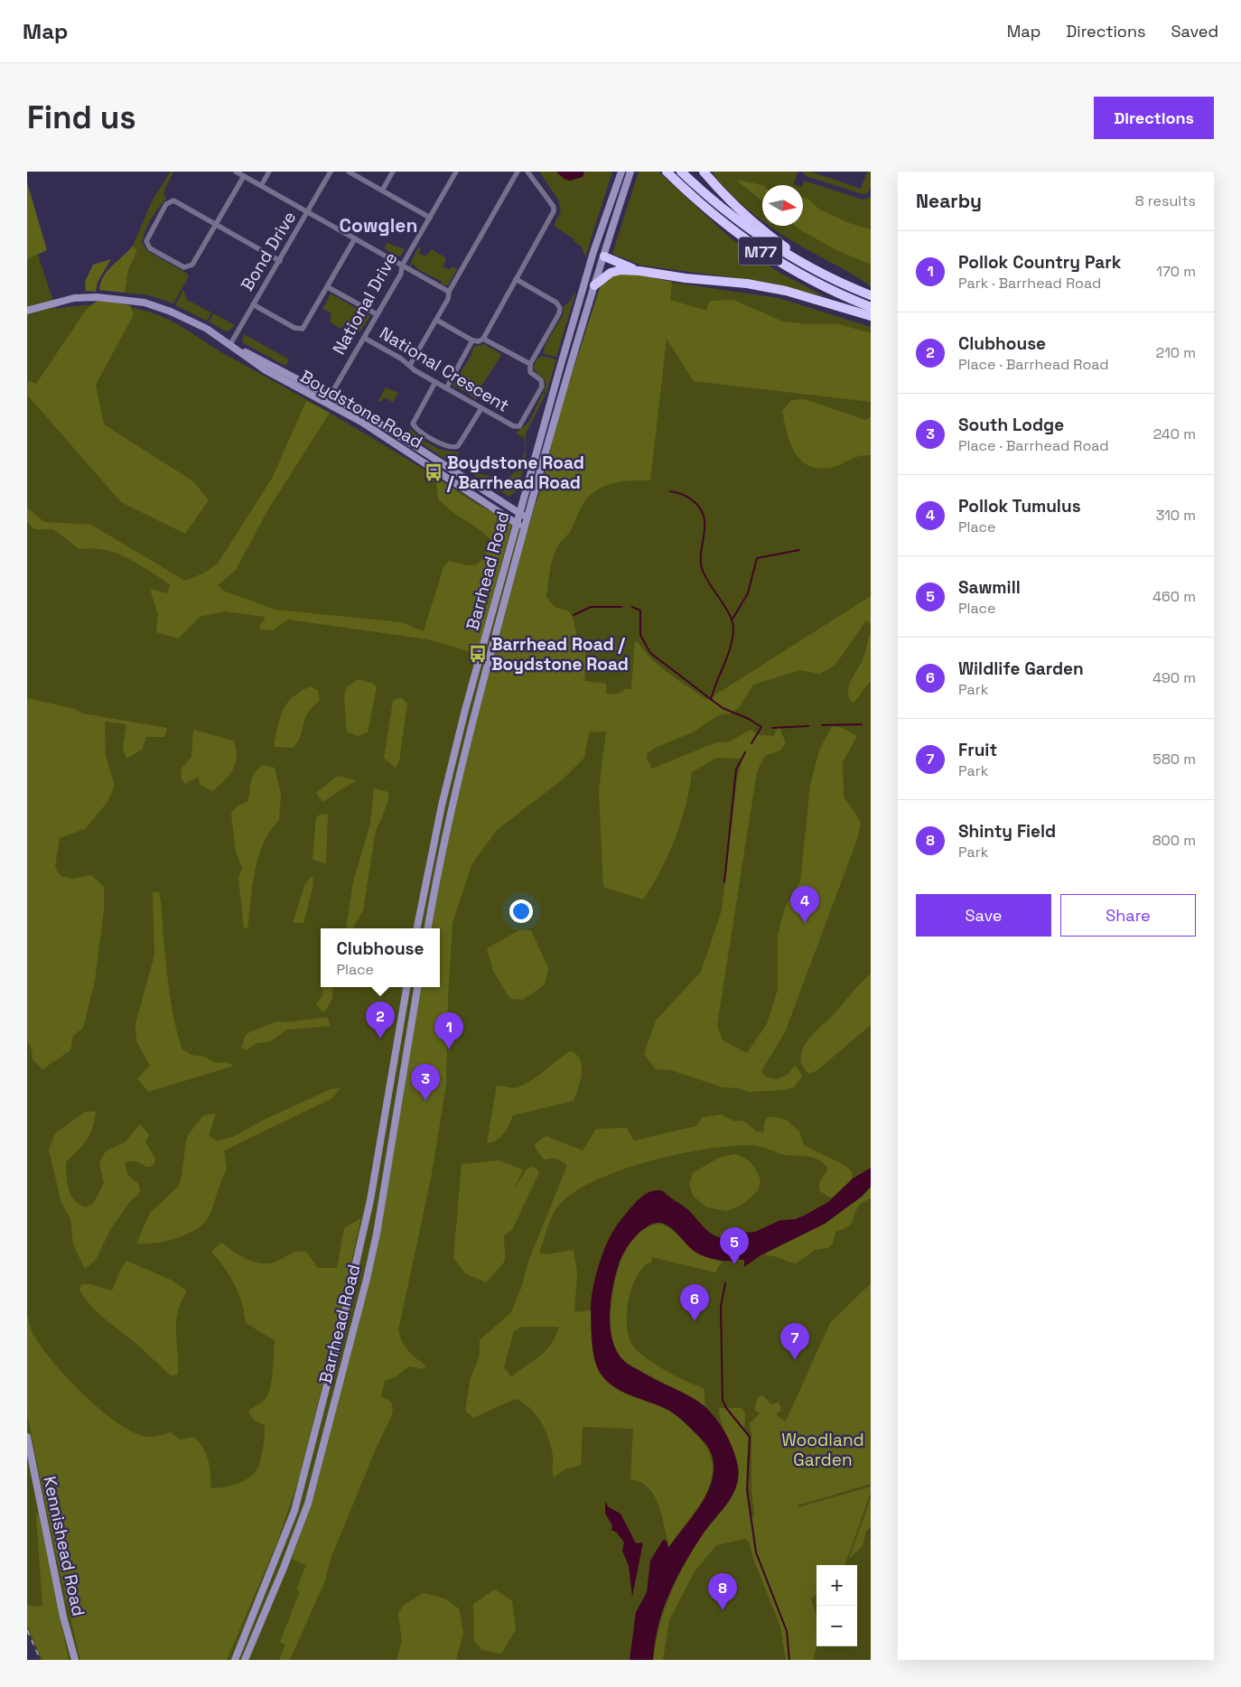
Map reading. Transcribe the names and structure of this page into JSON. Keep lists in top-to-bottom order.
{
  "streets": {
    "highway": ["M77"],
    "main road": ["Boydstone Road", "Barrhead Road", "Kennishead Road"],
    "street": ["Bond Drive", "National Drive", "National Crescent"]
  },
  "crossings": [
    ["Bond Drive", "Boydstone Road"],
    ["National Drive", "National Crescent"],
    ["National Drive", "Boydstone Road"],
    ["Boydstone Road", "Barrhead Road"]
  ],
  "districts": ["Cowglen"],
  "parks": ["Woodland Garden"],
  "places": {
    "bus stop": ["Boydstone Road / Barrhead Road", "Barrhead Road / Boydstone Road"]
  },
  "north": "right",
  "page": {
    "header": "Map",
    "nav": ["Map", "Directions", "Saved"],
    "buttons": [
      "Directions",
      ["Save", "Share"]
    ],
    "title": "Find us",
    "heading": ["Nearby", "8 results"],
    "list": [
      {
        "mark": "1",
        "name": "Pollok Country Park",
        "note": "Park · Barrhead Road",
        "value": "170 m"
      },
      {
        "mark": "2",
        "name": "Clubhouse",
        "note": "Place · Barrhead Road",
        "value": "210 m"
      },
      {
        "mark": "3",
        "name": "South Lodge",
        "note": "Place · Barrhead Road",
        "value": "240 m"
      },
      {
        "mark": "4",
        "name": "Pollok Tumulus",
        "note": "Place",
        "value": "310 m"
      },
      {
        "mark": "5",
        "name": "Sawmill",
        "note": "Place",
        "value": "460 m"
      },
      {
        "mark": "6",
        "name": "Wildlife Garden",
        "note": "Park",
        "value": "490 m"
      },
      {
        "mark": "7",
        "name": "Fruit",
        "note": "Park",
        "value": "580 m"
      },
      {
        "mark": "8",
        "name": "Shinty Field",
        "note": "Park",
        "value": "800 m"
      }
    ],
    "pins": [
      "4",
      "2",
      "1",
      "3",
      "5",
      "6",
      "7",
      "8"
    ],
    "popup": ["Clubhouse", "Place"],
    "map_buttons": ["+", "−"]
  }
}
